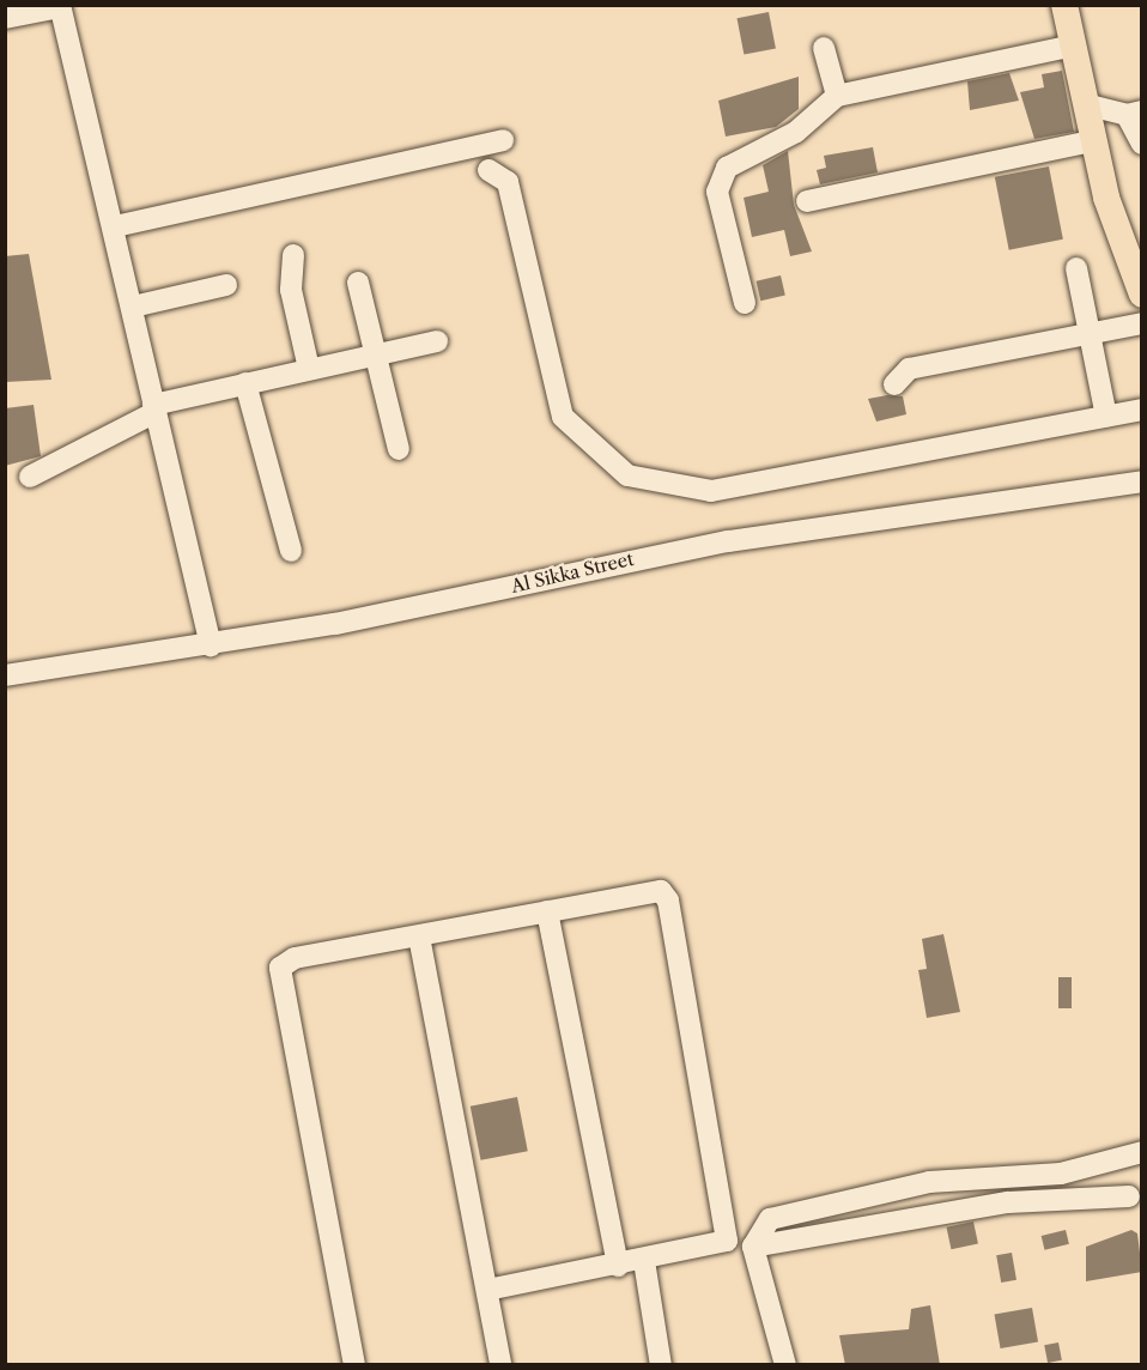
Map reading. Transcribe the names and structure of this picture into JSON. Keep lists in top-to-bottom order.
{
  "streets": {
    "street": ["Al Sikka Street"]
  }
}
